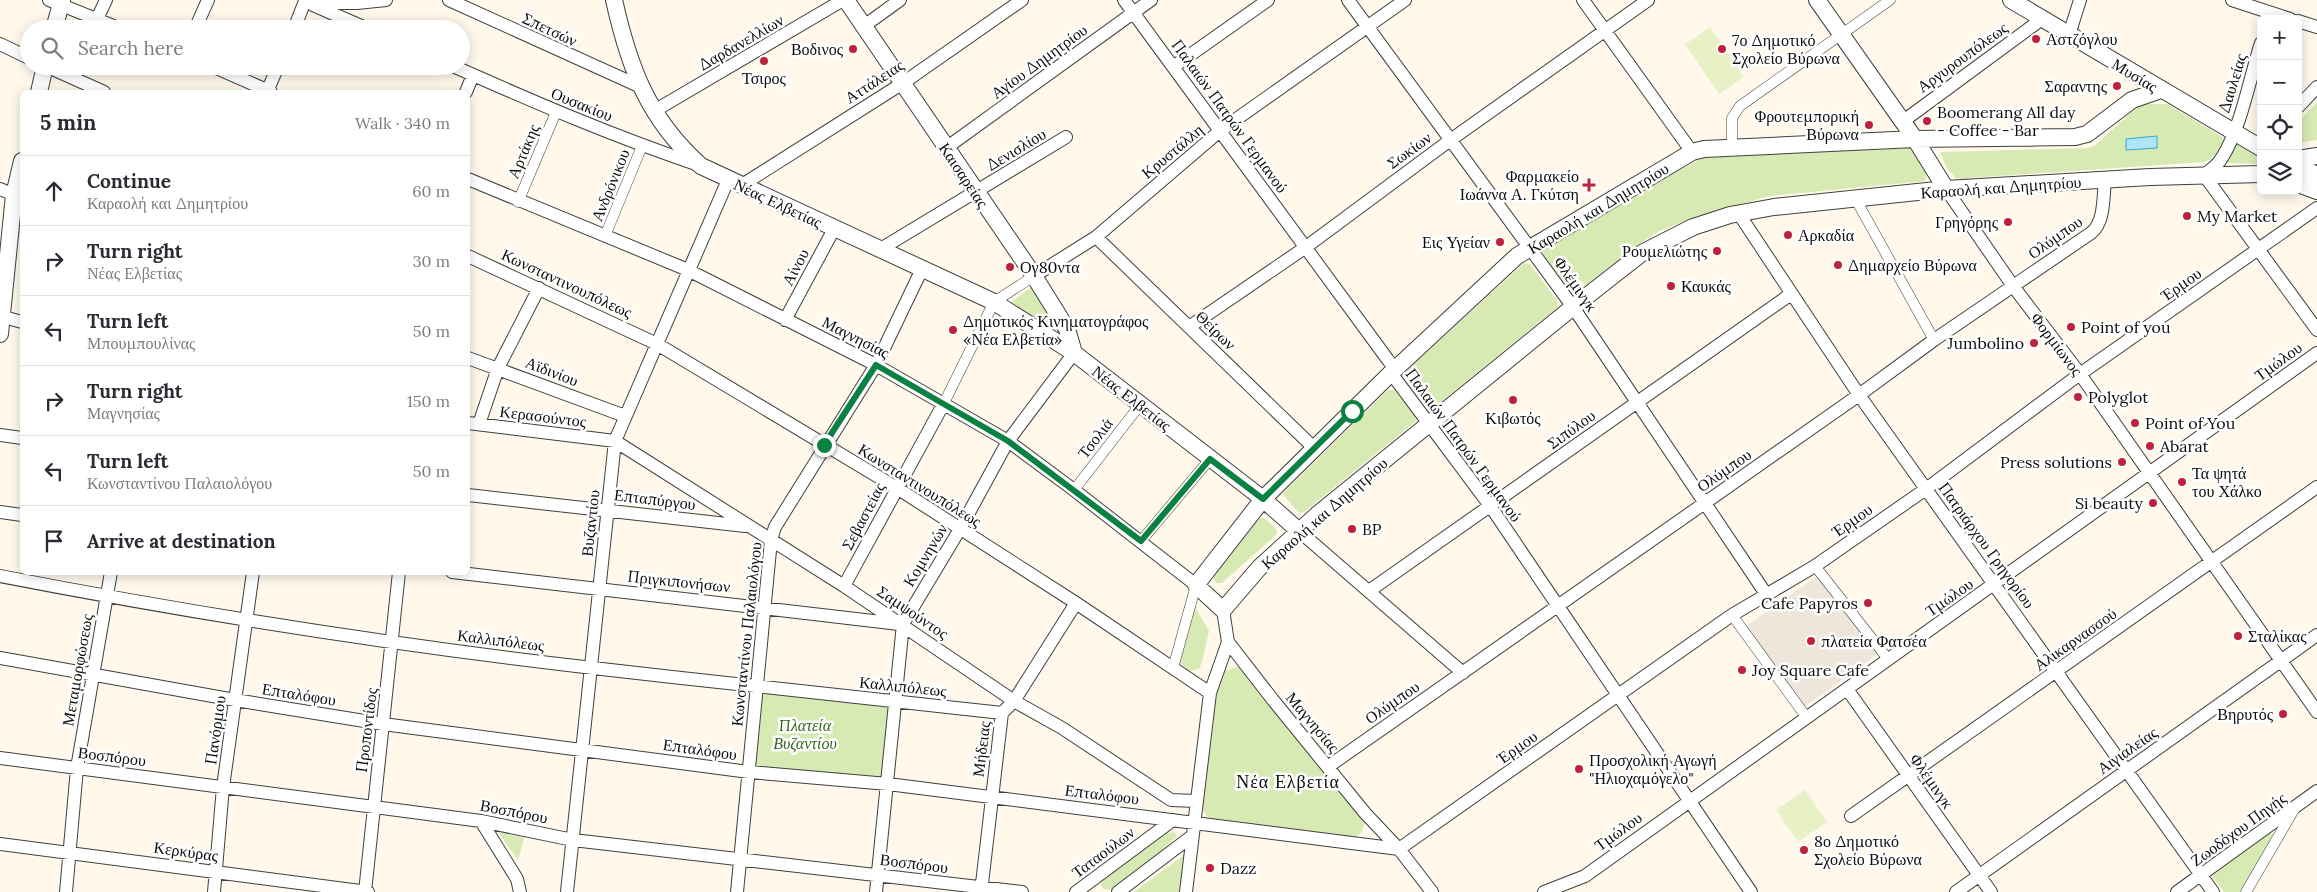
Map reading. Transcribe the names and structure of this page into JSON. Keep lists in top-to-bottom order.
{
  "streets": {
    "street": [
      "Σπετσών",
      "Δαρδανελλίων",
      "Αργυρουπόλεως",
      "Αγίου Δημητρίου",
      "Μυσίας",
      "Αττάλειας",
      "Δαυλείας",
      "Ουσακίου",
      "Παλαιών Πατρών Γερμανού",
      "Δενισλίου",
      "Σωκίων",
      "Αρτάκης",
      "Κρυστάλλη",
      "Καισαρείας",
      "Ανδρόνικου",
      "Καραολή και Δημητρίου",
      "Νέας Ελβετίας",
      "Ολύμπου",
      "Αίνου",
      "Κωνσταντινουπόλεως",
      "Φλέμινγκ",
      "Έρμου",
      "Θείρων",
      "Μαγνησίας",
      "Φορμίωνος",
      "Τμώλου",
      "Αϊδινίου",
      "Κερασούντος",
      "Σιπύλου",
      "Τσολιά",
      "Επταπύργου",
      "Σεβαστείας",
      "Βυζαντίου",
      "Πατριάρχου Γρηγορίου",
      "Κομνηνών",
      "Πριγκιπονήσων",
      "Σαμψούντος",
      "Κωνσταντίνου Παλαιολόγου",
      "Αλικαρνασσού",
      "Καλλιπόλεως",
      "Μεταμορφώσεως",
      "Επταλόφου",
      "Πανόρμου",
      "Προποντίδος",
      "Μήδειας",
      "Αιγιαλείας",
      "Βοσπόρου",
      "Ζωοδόχου Πηγής",
      "Κερκύρας",
      "Ταταούλων"
    ]
  },
  "crossings": [
    ["Σπετσών", "Νέας Ελβετίας"],
    ["Δαρδανελλίων", "Καισαρείας"],
    ["Δαρδανελλίων", "Νέας Ελβετίας"],
    ["Αργυρουπόλεως", "Μυσίας"],
    ["Αργυρουπόλεως", "Φορμίωνος"],
    ["Αγίου Δημητρίου", "Παλαιών Πατρών Γερμανού"],
    ["Αγίου Δημητρίου", "Καισαρείας"],
    ["Μυσίας", "Δαυλείας"],
    ["Μυσίας", "Καραολή και Δημητρίου"],
    ["Αττάλειας", "Καισαρείας"],
    ["Αττάλειας", "Νέας Ελβετίας"],
    ["Αττάλειας", "Βυζαντίου"],
    ["Δαυλείας", "Καραολή και Δημητρίου"],
    ["Ουσακίου", "Αρτάκης"],
    ["Ουσακίου", "Ανδρόνικου"],
    ["Ουσακίου", "Νέας Ελβετίας"],
    ["Παλαιών Πατρών Γερμανού", "Σωκίων"],
    ["Παλαιών Πατρών Γερμανού", "Κρυστάλλη"],
    ["Παλαιών Πατρών Γερμανού", "Καραολή και Δημητρίου"],
    ["Παλαιών Πατρών Γερμανού", "Ολύμπου"],
    ["Παλαιών Πατρών Γερμανού", "Έρμου"],
    ["Παλαιών Πατρών Γερμανού", "Τμώλου"],
    ["Παλαιών Πατρών Γερμανού", "Σιπύλου"],
    ["Δενισλίου", "Καισαρείας"],
    ["Δενισλίου", "Νέας Ελβετίας"],
    ["Σωκίων", "Φλέμινγκ"],
    ["Σωκίων", "Θείρων"],
    ["Αρτάκης", "Μαγνησίας"],
    ["Κρυστάλλη", "Καισαρείας"],
    ["Κρυστάλλη", "Φλέμινγκ"],
    ["Κρυστάλλη", "Θείρων"],
    ["Καισαρείας", "Νέας Ελβετίας"],
    ["Καισαρείας", "Κομνηνών"],
    ["Ανδρόνικου", "Μαγνησίας"],
    ["Καραολή και Δημητρίου", "Νέας Ελβετίας"],
    ["Καραολή και Δημητρίου", "Ολύμπου"],
    ["Καραολή και Δημητρίου", "Φλέμινγκ"],
    ["Καραολή και Δημητρίου", "Θείρων"],
    ["Καραολή και Δημητρίου", "Μαγνησίας"],
    ["Καραολή και Δημητρίου", "Φορμίωνος"],
    ["Καραολή και Δημητρίου", "Πατριάρχου Γρηγορίου"],
    ["Νέας Ελβετίας", "Ολύμπου"],
    ["Νέας Ελβετίας", "Αίνου"],
    ["Νέας Ελβετίας", "Σιπύλου"],
    ["Νέας Ελβετίας", "Τσολιά"],
    ["Νέας Ελβετίας", "Σεβαστείας"],
    ["Νέας Ελβετίας", "Βυζαντίου"],
    ["Νέας Ελβετίας", "Κομνηνών"],
    ["Νέας Ελβετίας", "Κωνσταντίνου Παλαιολόγου"],
    ["Ολύμπου", "Φλέμινγκ"],
    ["Ολύμπου", "Μαγνησίας"],
    ["Ολύμπου", "Φορμίωνος"],
    ["Ολύμπου", "Πατριάρχου Γρηγορίου"],
    ["Αίνου", "Μαγνησίας"],
    ["Κωνσταντινουπόλεως", "Σεβαστείας"],
    ["Κωνσταντινουπόλεως", "Βυζαντίου"],
    ["Κωνσταντινουπόλεως", "Κομνηνών"],
    ["Κωνσταντινουπόλεως", "Κωνσταντίνου Παλαιολόγου"],
    ["Κωνσταντινουπόλεως", "Μήδειας"],
    ["Φλέμινγκ", "Έρμου"],
    ["Φλέμινγκ", "Τμώλου"],
    ["Φλέμινγκ", "Σιπύλου"],
    ["Φλέμινγκ", "Αλικαρνασσού"],
    ["Φλέμινγκ", "Αιγιαλείας"],
    ["Έρμου", "Μαγνησίας"],
    ["Έρμου", "Φορμίωνος"],
    ["Έρμου", "Πατριάρχου Γρηγορίου"],
    ["Έρμου", "Επταλόφου"],
    ["Μαγνησίας", "Τσολιά"],
    ["Μαγνησίας", "Σεβαστείας"],
    ["Μαγνησίας", "Βυζαντίου"],
    ["Μαγνησίας", "Κομνηνών"],
    ["Μαγνησίας", "Κωνσταντίνου Παλαιολόγου"],
    ["Μαγνησίας", "Επταλόφου"],
    ["Φορμίωνος", "Τμώλου"],
    ["Φορμίωνος", "Αλικαρνασσού"],
    ["Φορμίωνος", "Αιγιαλείας"],
    ["Τμώλου", "Πατριάρχου Γρηγορίου"],
    ["Αϊδινίου", "Βυζαντίου"],
    ["Κερασούντος", "Βυζαντίου"],
    ["Κερασούντος", "Σαμψούντος"],
    ["Σιπύλου", "Πατριάρχου Γρηγορίου"],
    ["Επταπύργου", "Βυζαντίου"],
    ["Επταπύργου", "Σαμψούντος"],
    ["Σεβαστείας", "Σαμψούντος"],
    ["Βυζαντίου", "Πριγκιπονήσων"],
    ["Βυζαντίου", "Σαμψούντος"],
    ["Βυζαντίου", "Καλλιπόλεως"],
    ["Βυζαντίου", "Επταλόφου"],
    ["Βυζαντίου", "Βοσπόρου"],
    ["Πατριάρχου Γρηγορίου", "Αλικαρνασσού"],
    ["Πατριάρχου Γρηγορίου", "Αιγιαλείας"],
    ["Πατριάρχου Γρηγορίου", "Ζωοδόχου Πηγής"],
    ["Κομνηνών", "Πριγκιπονήσων"],
    ["Κομνηνών", "Σαμψούντος"],
    ["Κομνηνών", "Καλλιπόλεως"],
    ["Κομνηνών", "Επταλόφου"],
    ["Κομνηνών", "Βοσπόρου"],
    ["Πριγκιπονήσων", "Σαμψούντος"],
    ["Πριγκιπονήσων", "Κωνσταντίνου Παλαιολόγου"],
    ["Σαμψούντος", "Κωνσταντίνου Παλαιολόγου"],
    ["Σαμψούντος", "Μήδειας"],
    ["Κωνσταντίνου Παλαιολόγου", "Καλλιπόλεως"],
    ["Κωνσταντίνου Παλαιολόγου", "Επταλόφου"],
    ["Κωνσταντίνου Παλαιολόγου", "Βοσπόρου"],
    ["Καλλιπόλεως", "Μεταμορφώσεως"],
    ["Καλλιπόλεως", "Πανόρμου"],
    ["Καλλιπόλεως", "Προποντίδος"],
    ["Καλλιπόλεως", "Μήδειας"],
    ["Μεταμορφώσεως", "Επταλόφου"],
    ["Μεταμορφώσεως", "Βοσπόρου"],
    ["Μεταμορφώσεως", "Κερκύρας"],
    ["Επταλόφου", "Πανόρμου"],
    ["Επταλόφου", "Προποντίδος"],
    ["Επταλόφου", "Μήδειας"],
    ["Επταλόφου", "Ταταούλων"],
    ["Πανόρμου", "Βοσπόρου"],
    ["Πανόρμου", "Κερκύρας"],
    ["Προποντίδος", "Βοσπόρου"],
    ["Προποντίδος", "Κερκύρας"],
    ["Μήδειας", "Βοσπόρου"]
  ],
  "districts": ["Νέα Ελβετία"],
  "parks": ["Πλατεία Βυζαντίου"],
  "places": {
    "other": [
      "Αστζόγλου",
      "Βοδινος",
      "7ο Δημοτικό Σχολείο Βύρωνα",
      "Τσιρος",
      "Σαραντης",
      "Boomerang All day - Coffee - Bar",
      "Φρουτεμπορική Βύρωνα",
      "My Market",
      "Γρηγόρης",
      "Αρκαδία",
      "Εις Υγείαν",
      "Ρουμελιώτης",
      "Δημαρχείο Βύρωνα",
      "Ογ80ντα",
      "Καυκάς",
      "Point of you",
      "Δημοτικός Κινηματογράφος «Νέα Ελβετία»",
      "Jumbolino",
      "Polyglot",
      "Κιβωτός",
      "Point of You",
      "Abarat",
      "Press solutions",
      "Τα ψητά του Χάλκο",
      "Si beauty",
      "BP",
      "Cafe Papyros",
      "Σταλίκας",
      "πλατεία Φατσέα",
      "Joy Square Cafe",
      "Βηρυτός",
      "Προσχολική Αγωγή \"Ηλιοχαμόγελο\"",
      "8ο Δημοτικό Σχολείο Βύρωνα",
      "Dazz"
    ],
    "health": ["Φαρμακείο Ιωάννα Α. Γκύτση"]
  },
  "page": {
    "map_buttons": ["+", "−"],
    "search": "Search here",
    "heading": ["5 min", "Walk · 340 m"],
    "list": [
      ["Continue", "Καραολή και Δημητρίου", "60 m"],
      ["Turn right", "Νέας Ελβετίας", "30 m"],
      ["Turn left", "Μπουμπουλίνας", "50 m"],
      ["Turn right", "Μαγνησίας", "150 m"],
      ["Turn left", "Κωνσταντίνου Παλαιολόγου", "50 m"],
      "Arrive at destination"
    ]
  }
}
